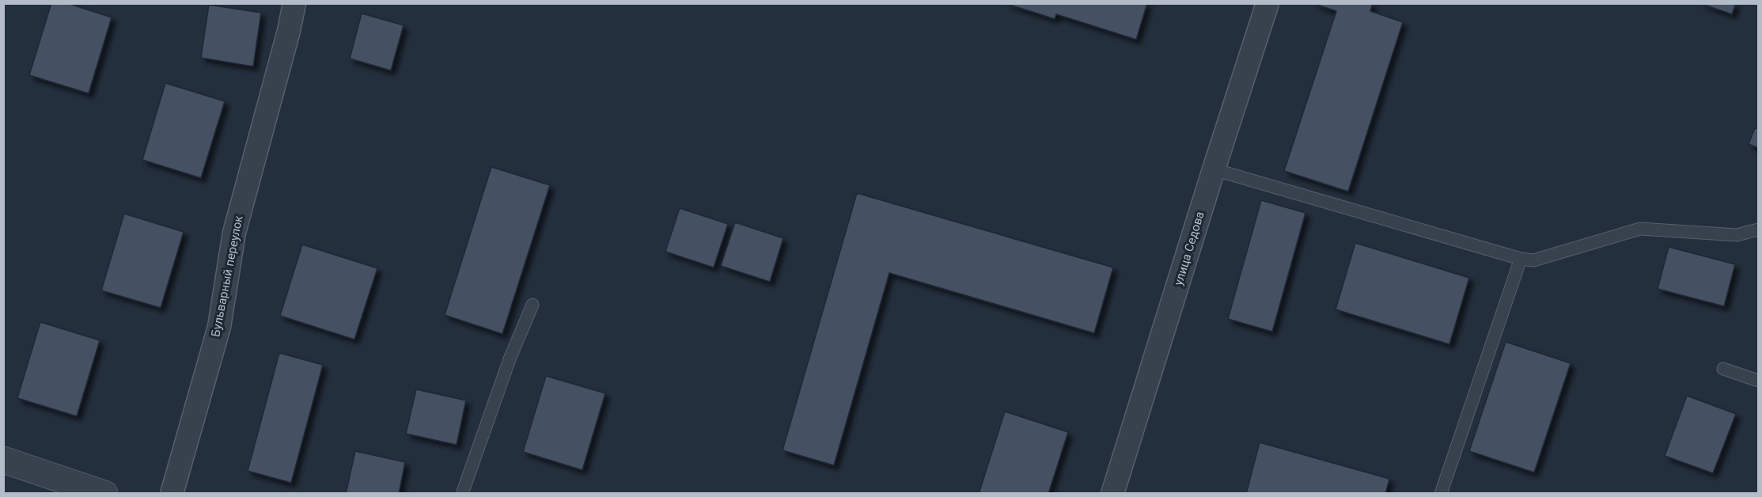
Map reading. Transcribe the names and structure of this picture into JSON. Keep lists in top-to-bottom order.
{
  "streets": {
    "street": ["улица Седова", "Бульварный переулок"]
  }
}
